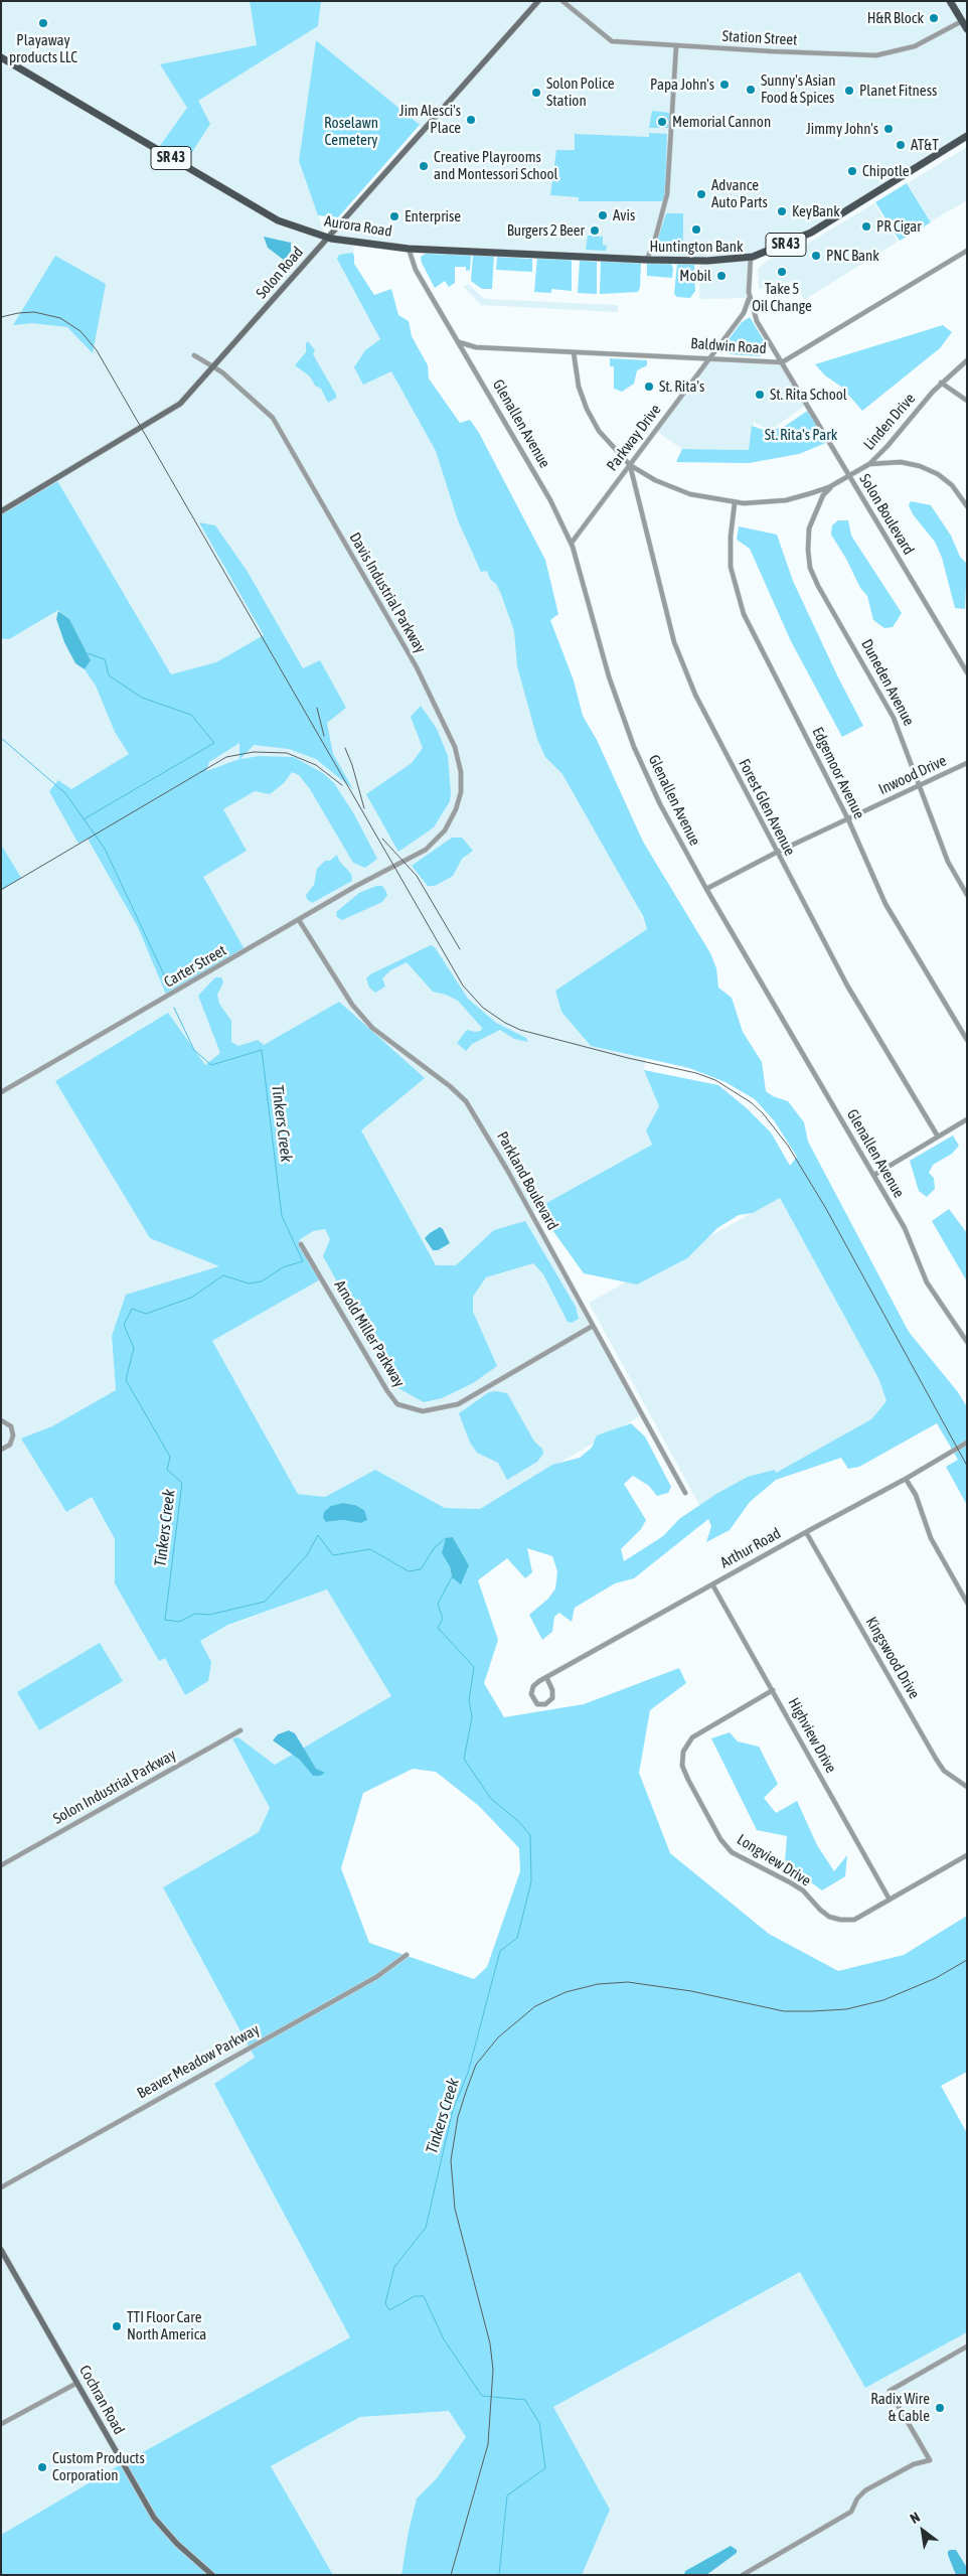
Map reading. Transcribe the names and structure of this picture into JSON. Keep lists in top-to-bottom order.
{
  "streets": {
    "main road": ["SR 43", "Aurora Road"],
    "street": [
      "Station Street",
      "Solon Road",
      "Baldwin Road",
      "Linden Drive",
      "Glenallen Avenue",
      "Parkway Drive",
      "Solon Boulevard",
      "Davis Industrial Parkway",
      "Duneden Avenue",
      "Edgemoor Avenue",
      "Inwood Drive",
      "Forest Glen Avenue",
      "Carter Street",
      "Parkland Boulevard",
      "Arnold Miller Parkway",
      "Arthur Road",
      "Kingswood Drive",
      "Highview Drive",
      "Solon Industrial Parkway",
      "Longview Drive",
      "Beaver Meadow Parkway",
      "Cochran Road"
    ]
  },
  "crossings": [
    ["Aurora Road", "Solon Road"],
    ["Aurora Road", "Glenallen Avenue"],
    ["Aurora Road", "Solon Boulevard"],
    ["Solon Road", "Davis Industrial Parkway"],
    ["Baldwin Road", "Linden Drive"],
    ["Baldwin Road", "Glenallen Avenue"],
    ["Baldwin Road", "Parkway Drive"],
    ["Baldwin Road", "Solon Boulevard"],
    ["Linden Drive", "Parkway Drive"],
    ["Linden Drive", "Solon Boulevard"],
    ["Linden Drive", "Duneden Avenue"],
    ["Linden Drive", "Edgemoor Avenue"],
    ["Linden Drive", "Forest Glen Avenue"],
    ["Glenallen Avenue", "Parkway Drive"],
    ["Glenallen Avenue", "Inwood Drive"],
    ["Parkway Drive", "Solon Boulevard"],
    ["Parkway Drive", "Forest Glen Avenue"],
    ["Davis Industrial Parkway", "Carter Street"],
    ["Duneden Avenue", "Inwood Drive"],
    ["Edgemoor Avenue", "Inwood Drive"],
    ["Inwood Drive", "Forest Glen Avenue"],
    ["Carter Street", "Parkland Boulevard"],
    ["Parkland Boulevard", "Arnold Miller Parkway"],
    ["Arthur Road", "Kingswood Drive"],
    ["Arthur Road", "Highview Drive"],
    ["Highview Drive", "Longview Drive"]
  ],
  "water": ["Tinkers Creek"],
  "parks": ["Roselawn Cemetery", "St. Rita's Park"],
  "places": [
    "H&R Block",
    "Playaway products LLC",
    "Papa John's",
    "Sunny's Asian Food & Spices",
    "Planet Fitness",
    "Solon Police Station",
    "Jim Alesci's Place",
    "Memorial Cannon",
    "Jimmy John's",
    "AT&T",
    "Creative Playrooms and Montessori School",
    "Chipotle",
    "Advance Auto Parts",
    "KeyBank",
    "Avis",
    "Enterprise",
    "PR Cigar",
    "Huntington Bank",
    "Burgers 2 Beer",
    "PNC Bank",
    "Take 5 Oil Change",
    "Mobil",
    "St. Rita's",
    "St. Rita School",
    "TTI Floor Care North America",
    "Radix Wire & Cable",
    "Custom Products Corporation"
  ],
  "north": "top left"
}
